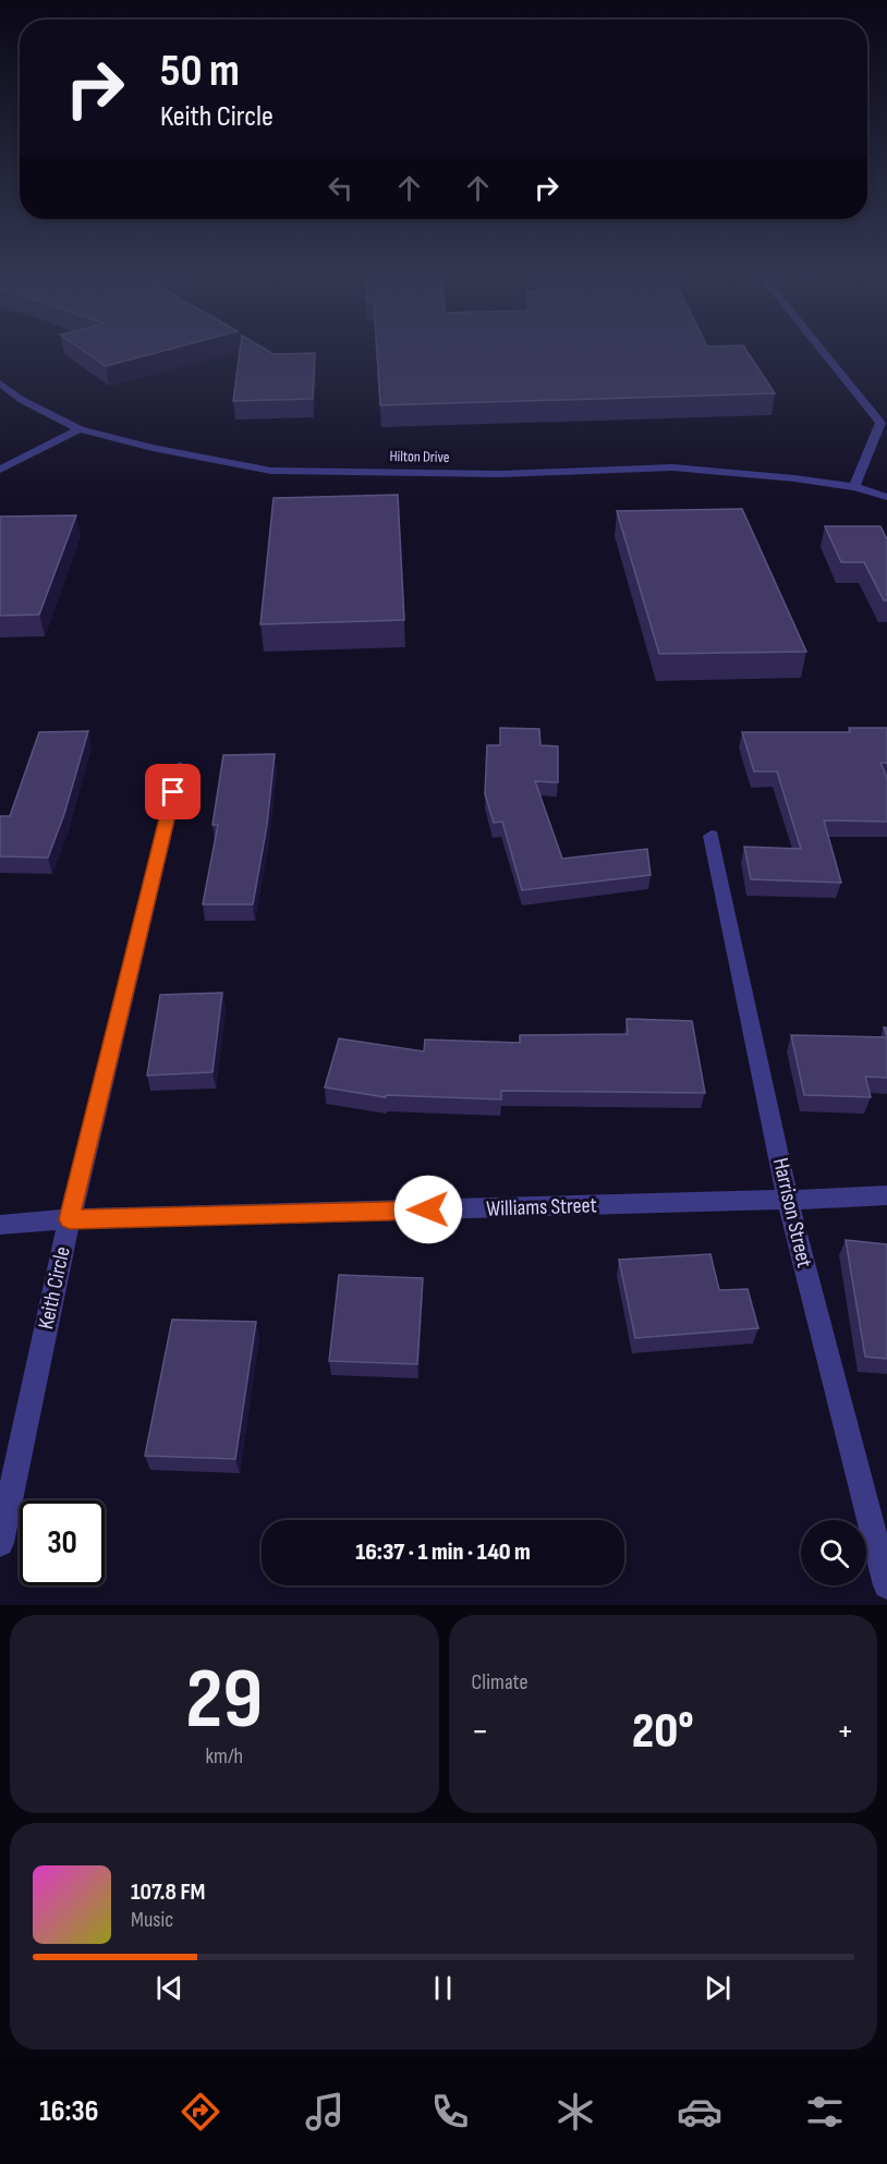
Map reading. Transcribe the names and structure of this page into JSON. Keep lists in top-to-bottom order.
{
  "streets": {
    "street": [
      "Hilton Drive",
      "Williams Street",
      "Harrison Street",
      "Keith Circle"
    ]
  },
  "crossings": [
    ["Williams Street", "Harrison Street"],
    ["Williams Street", "Keith Circle"]
  ],
  "page": {
    "turn": ["50 m", "Keith Circle"],
    "limit": "30",
    "trip": "16:37 · 1 min · 140 m",
    "tile": [
      ["29", "km/h"],
      "Climate"
    ],
    "heat": ["−", "20°", "+"],
    "song": ["107.8 FM", "Music"],
    "tabs": "16:36"
  }
}
